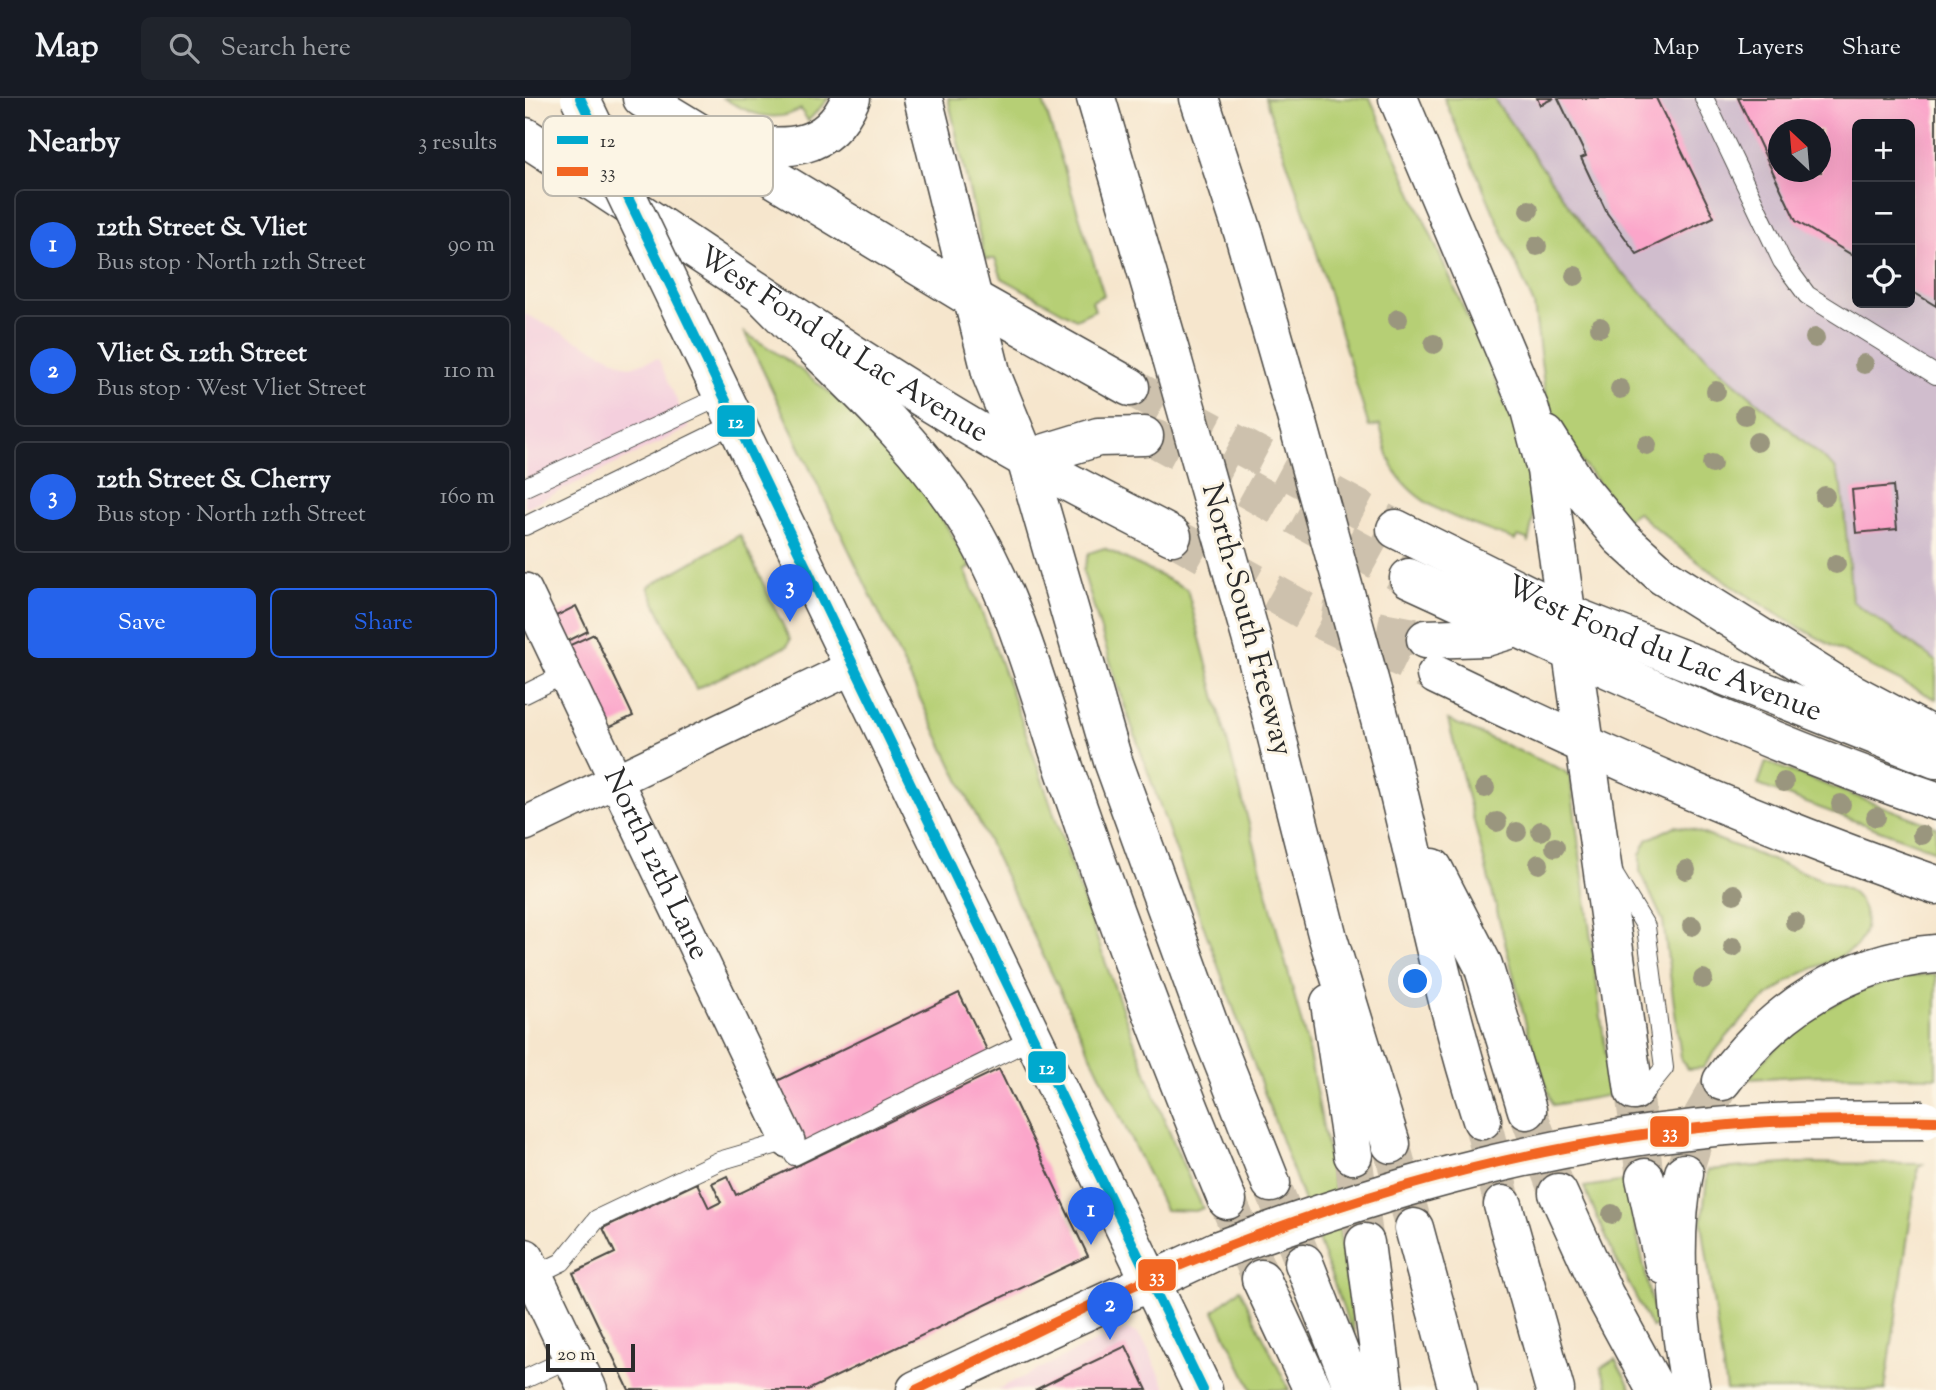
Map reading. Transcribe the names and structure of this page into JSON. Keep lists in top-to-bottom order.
{
  "streets": {
    "main road": ["West Fond du Lac Avenue", "North-South Freeway"],
    "street": ["North 12th Lane"]
  },
  "lines": ["transit line 12", "transit line 33"],
  "legend": ["12", "33"],
  "scale_bar": "20 m",
  "north": "top left",
  "page": {
    "header": "Map",
    "search": "Search here",
    "nav": ["Map", "Layers", "Share"],
    "heading": ["Nearby", "3 results"],
    "map_buttons": ["+", "−"],
    "list": [
      {
        "mark": "1",
        "name": "12th Street & Vliet",
        "note": "Bus stop · North 12th Street",
        "value": "90 m"
      },
      {
        "mark": "2",
        "name": "Vliet & 12th Street",
        "note": "Bus stop · West Vliet Street",
        "value": "110 m"
      },
      {
        "mark": "3",
        "name": "12th Street & Cherry",
        "note": "Bus stop · North 12th Street",
        "value": "160 m"
      }
    ],
    "pins": ["3", "1", "2"],
    "buttons": ["Save", "Share"],
    "scale": "20 m"
  }
}
